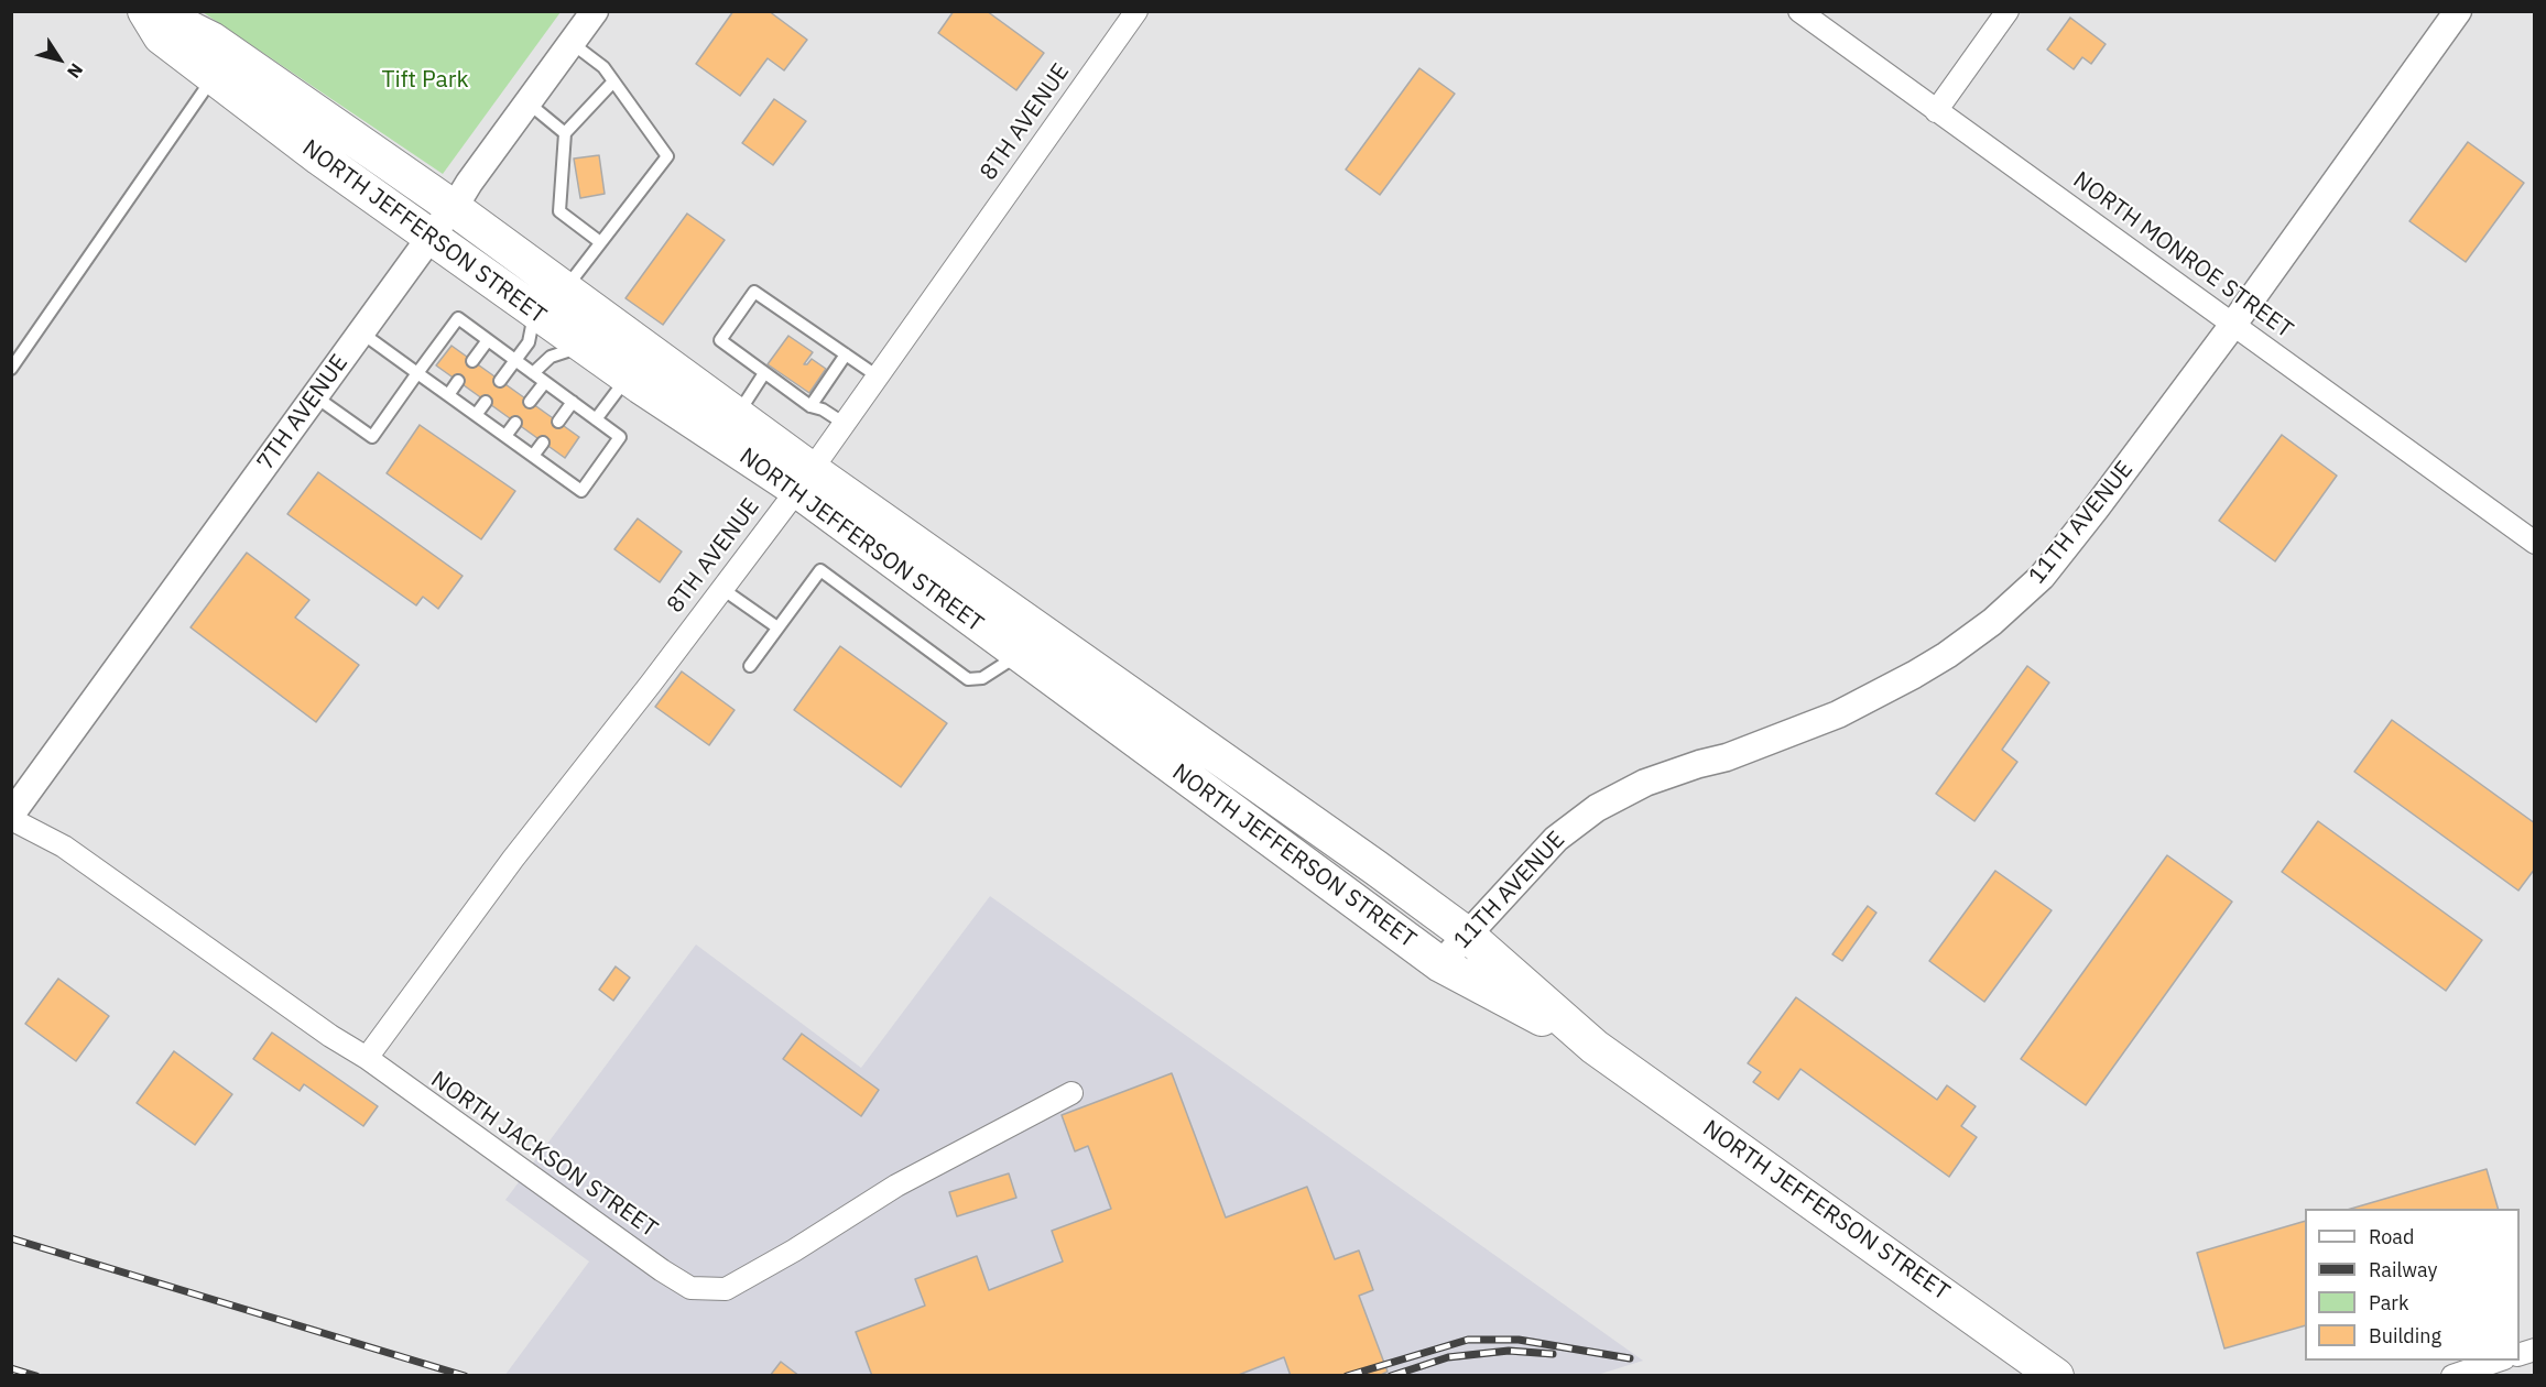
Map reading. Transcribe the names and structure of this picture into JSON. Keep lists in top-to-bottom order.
{
  "streets": {
    "main road": ["NORTH JEFFERSON STREET"],
    "street": [
      "8TH AVENUE",
      "NORTH MONROE STREET",
      "7TH AVENUE",
      "11TH AVENUE",
      "NORTH JACKSON STREET"
    ]
  },
  "crossings": [
    ["8TH AVENUE", "NORTH JEFFERSON STREET"],
    ["8TH AVENUE", "NORTH JACKSON STREET"],
    ["NORTH JEFFERSON STREET", "7TH AVENUE"],
    ["NORTH JEFFERSON STREET", "11TH AVENUE"],
    ["NORTH MONROE STREET", "11TH AVENUE"],
    ["7TH AVENUE", "NORTH JACKSON STREET"]
  ],
  "parks": ["Tift Park"],
  "legend": [
    "Road",
    "Railway",
    "Park",
    "Building"
  ],
  "north": "bottom right"
}
